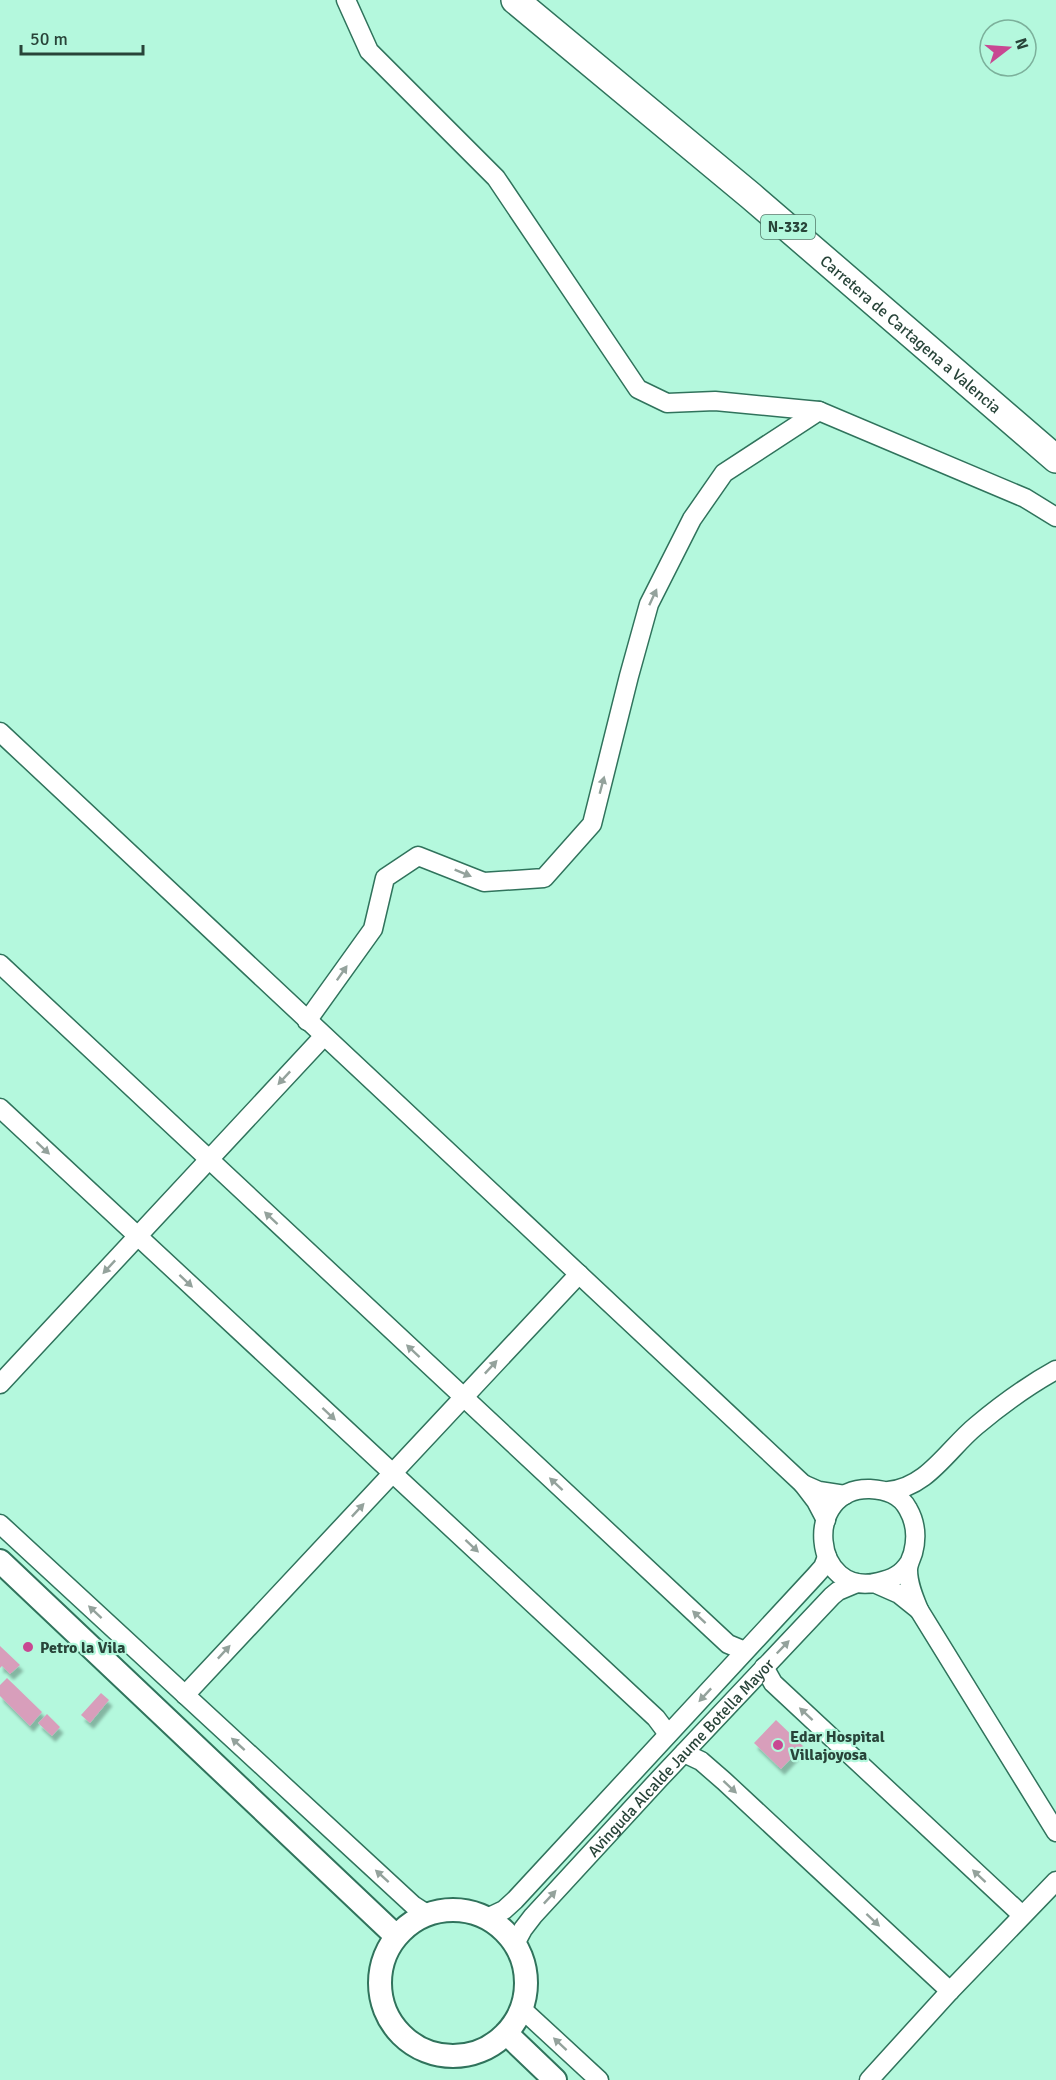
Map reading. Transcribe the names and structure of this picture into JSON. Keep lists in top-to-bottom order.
{
  "streets": {
    "highway": ["N-332", "Carretera de Cartagena a Valencia"],
    "street": ["Avinguda Alcalde Jaume Botella Mayor"]
  },
  "places": ["Petro la Vila", "Edar Hospital Villajoyosa"],
  "scale_bar": "50 m",
  "north": "right"
}
